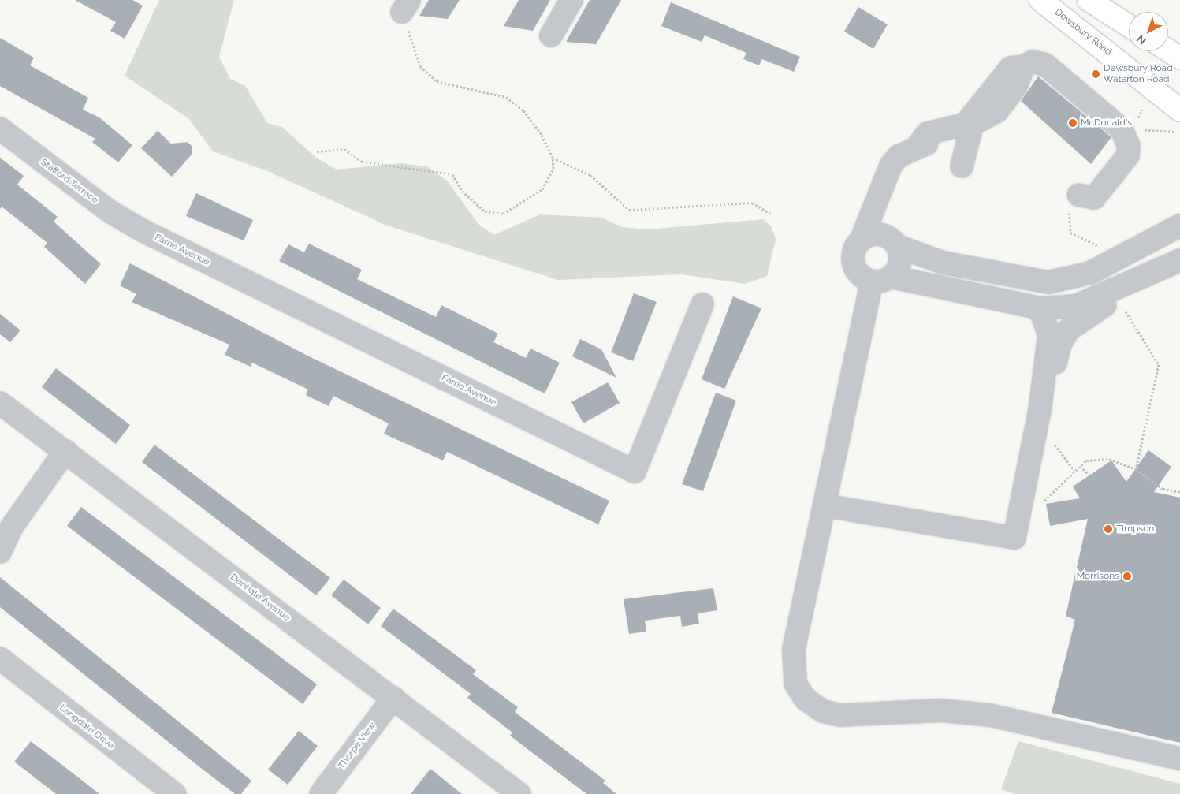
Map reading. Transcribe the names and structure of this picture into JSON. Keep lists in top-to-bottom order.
{
  "streets": {
    "highway": ["Dewsbury Road"],
    "street": [
      "Stafford Terrace",
      "Farne Avenue",
      "Denhale Avenue",
      "Langdale Drive",
      "Thorpe View"
    ]
  },
  "crossings": [
    ["Stafford Terrace", "Farne Avenue"],
    ["Denhale Avenue", "Thorpe View"]
  ],
  "places": [
    "Dewsbury Road Waterton Road",
    "McDonald's",
    "Timpson",
    "Morrisons"
  ],
  "north": "bottom left"
}
